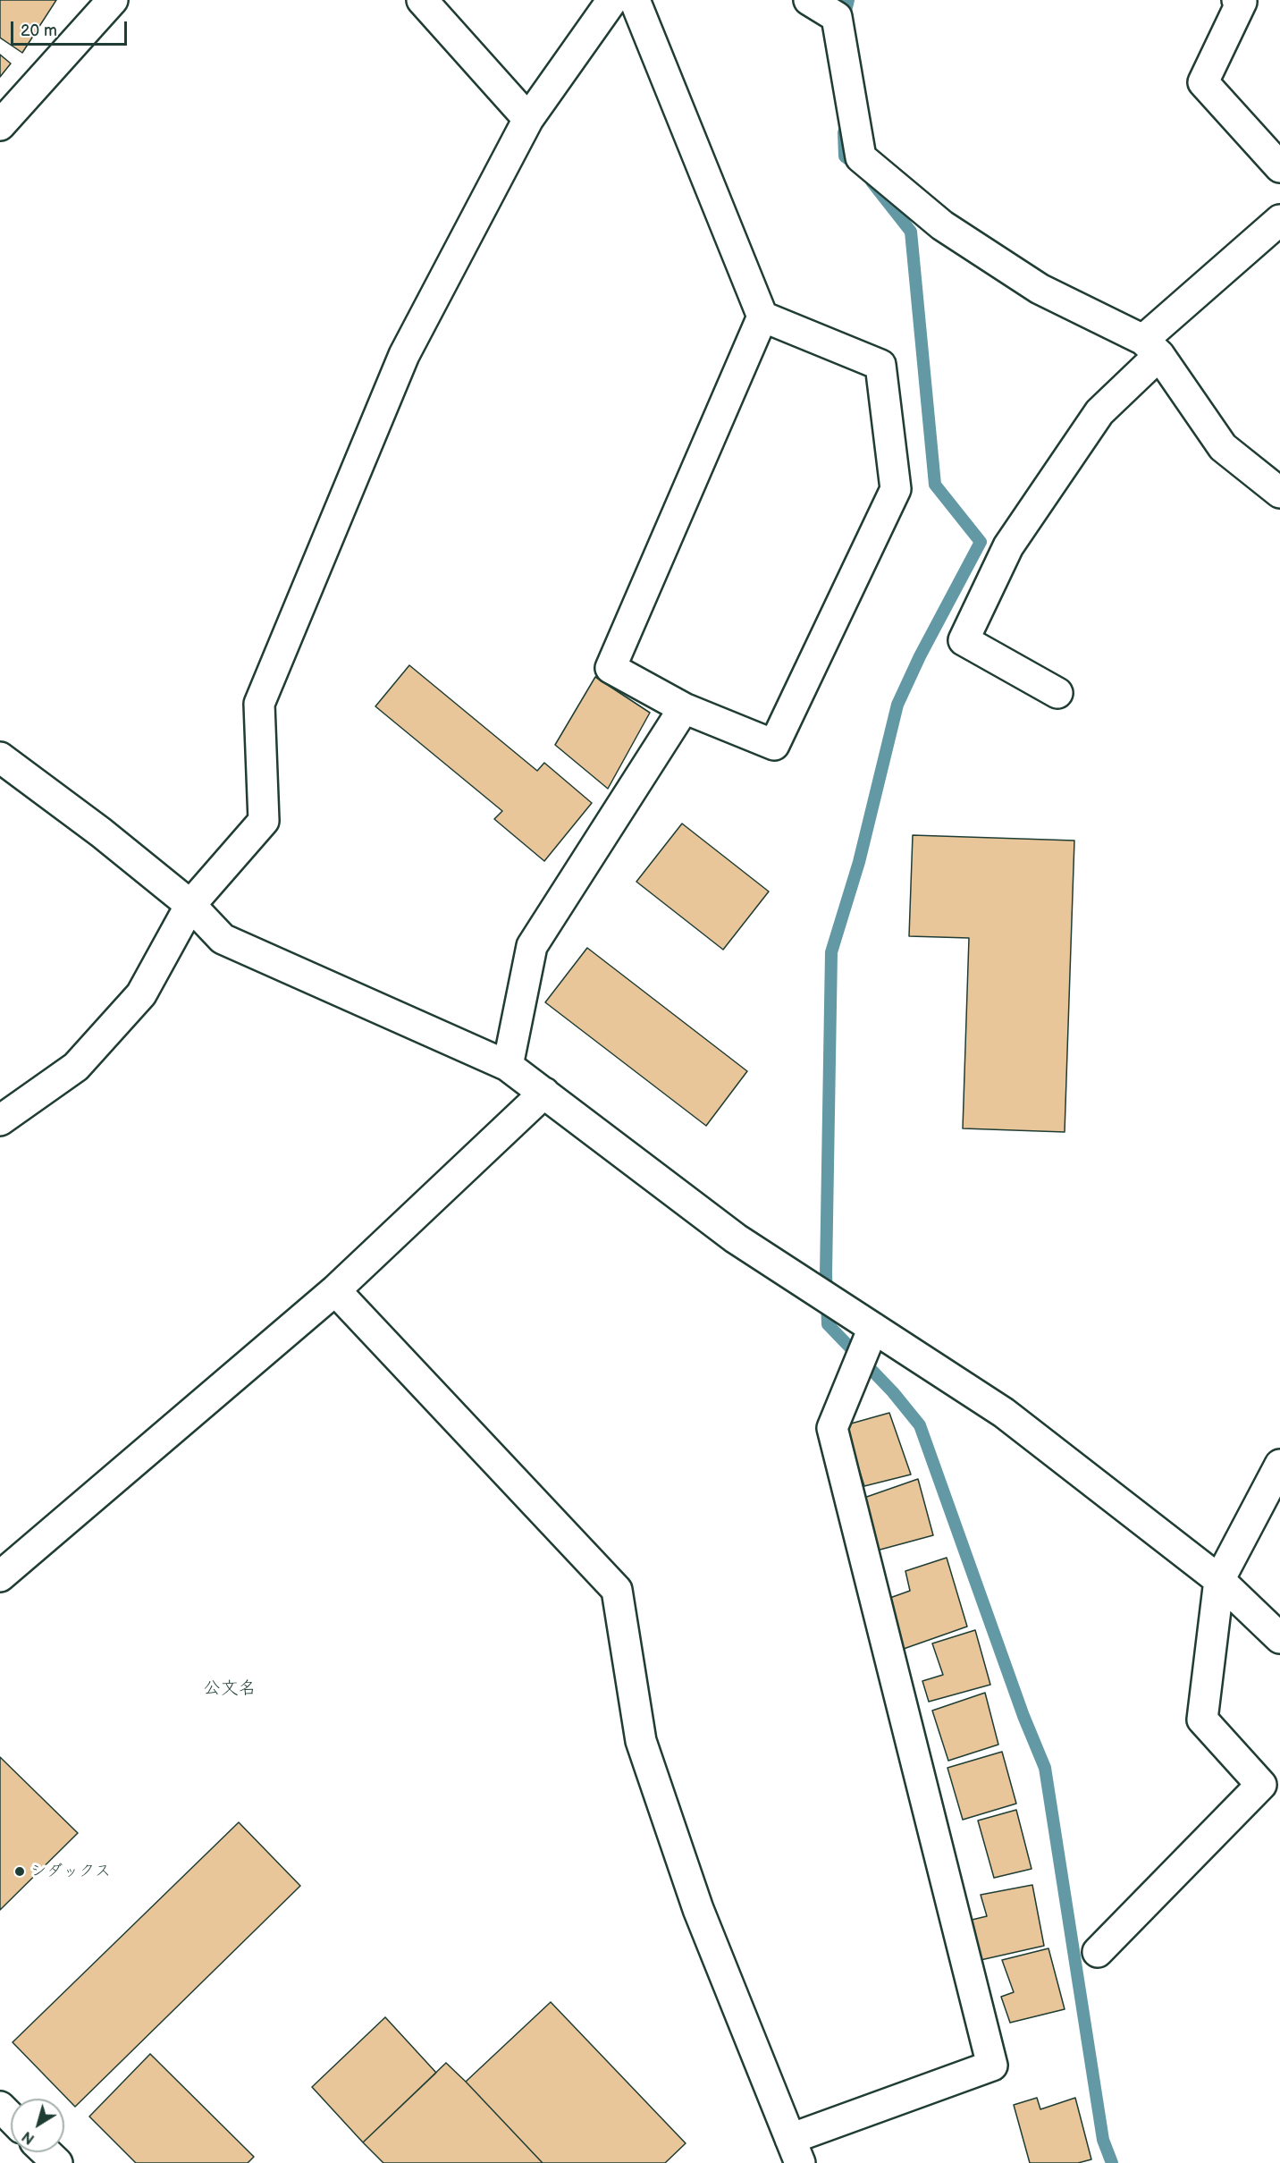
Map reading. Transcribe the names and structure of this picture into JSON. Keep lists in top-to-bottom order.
{
  "districts": ["公文名"],
  "places": ["シダックス"],
  "scale_bar": "20 m",
  "north": "bottom left"
}
